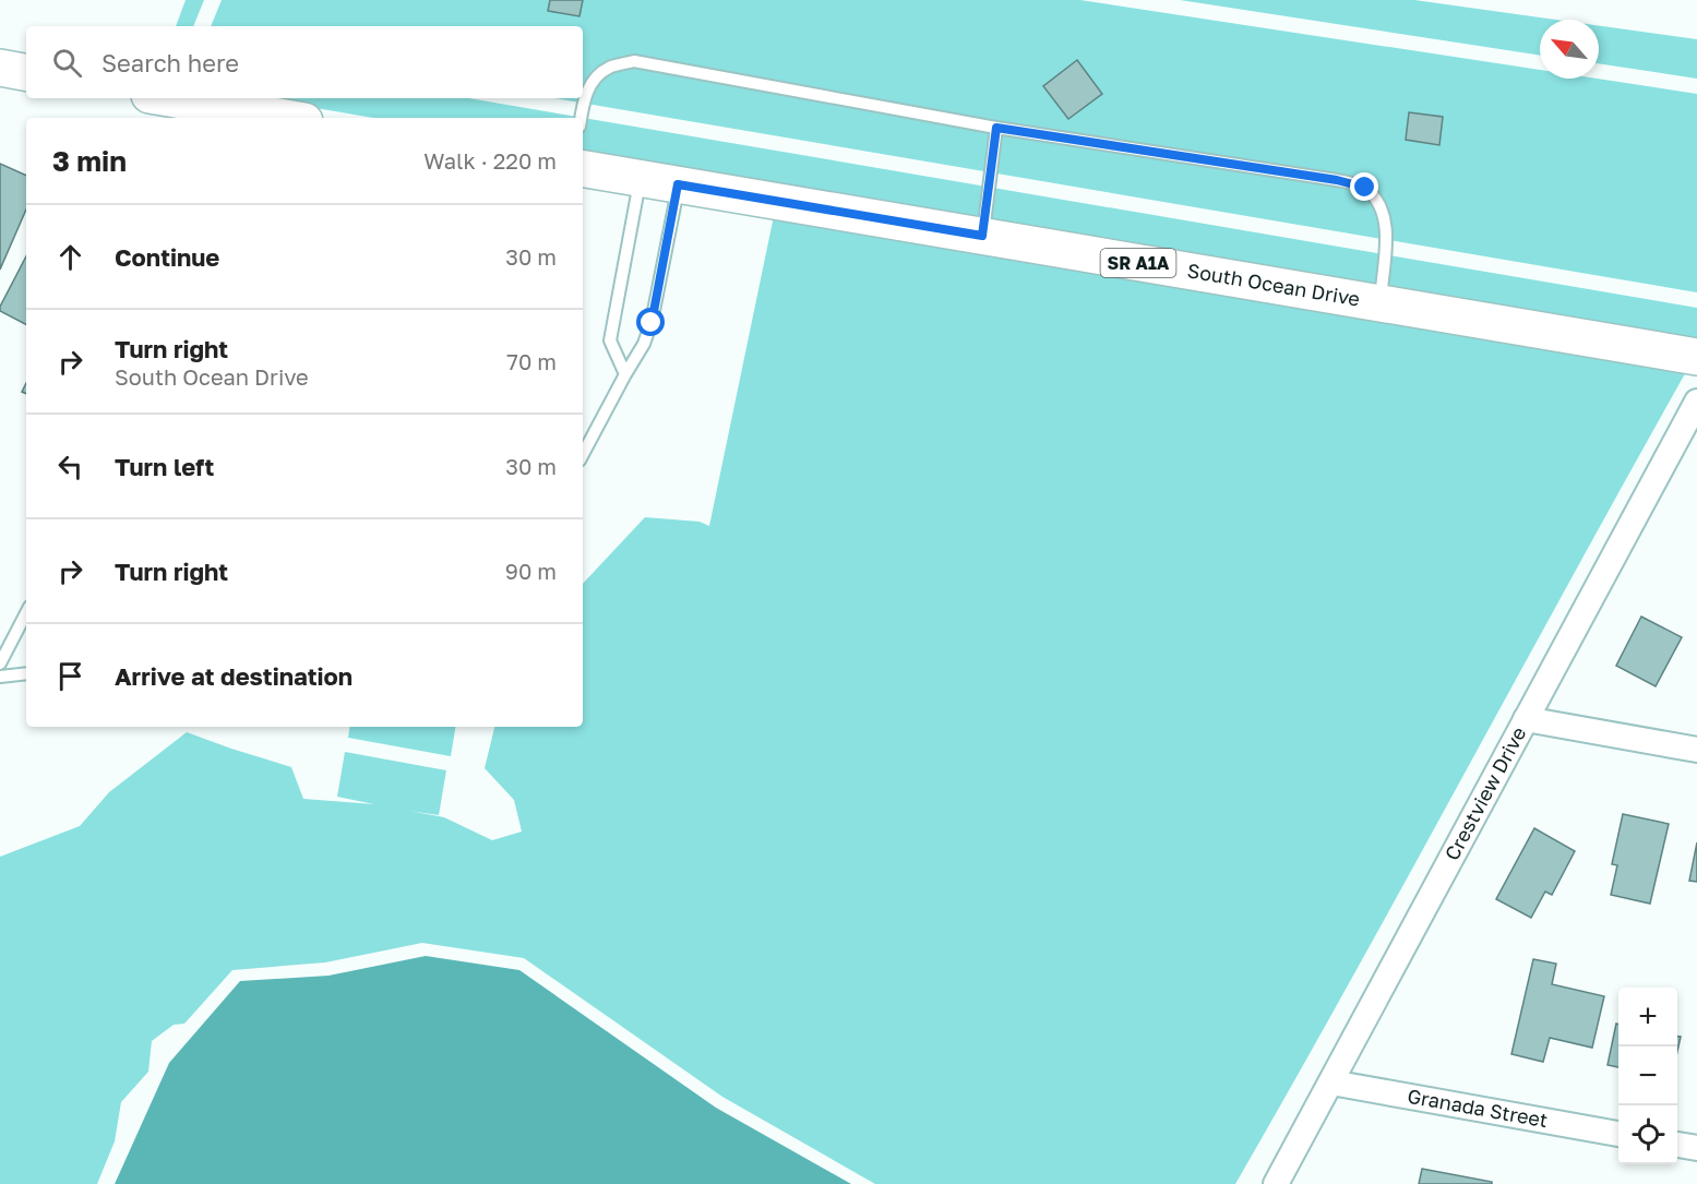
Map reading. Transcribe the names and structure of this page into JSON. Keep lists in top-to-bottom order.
{
  "streets": {
    "main road": ["SR A1A", "South Ocean Drive"],
    "street": ["Crestview Drive", "Granada Street"]
  },
  "crossings": [
    ["Crestview Drive", "Granada Street"]
  ],
  "north": "top left",
  "page": {
    "search": "Search here",
    "heading": ["3 min", "Walk · 220 m"],
    "list": [
      ["Continue", "30 m"],
      ["Turn right", "South Ocean Drive", "70 m"],
      ["Turn left", "30 m"],
      ["Turn right", "90 m"],
      "Arrive at destination"
    ],
    "map_buttons": ["+", "−"]
  }
}
